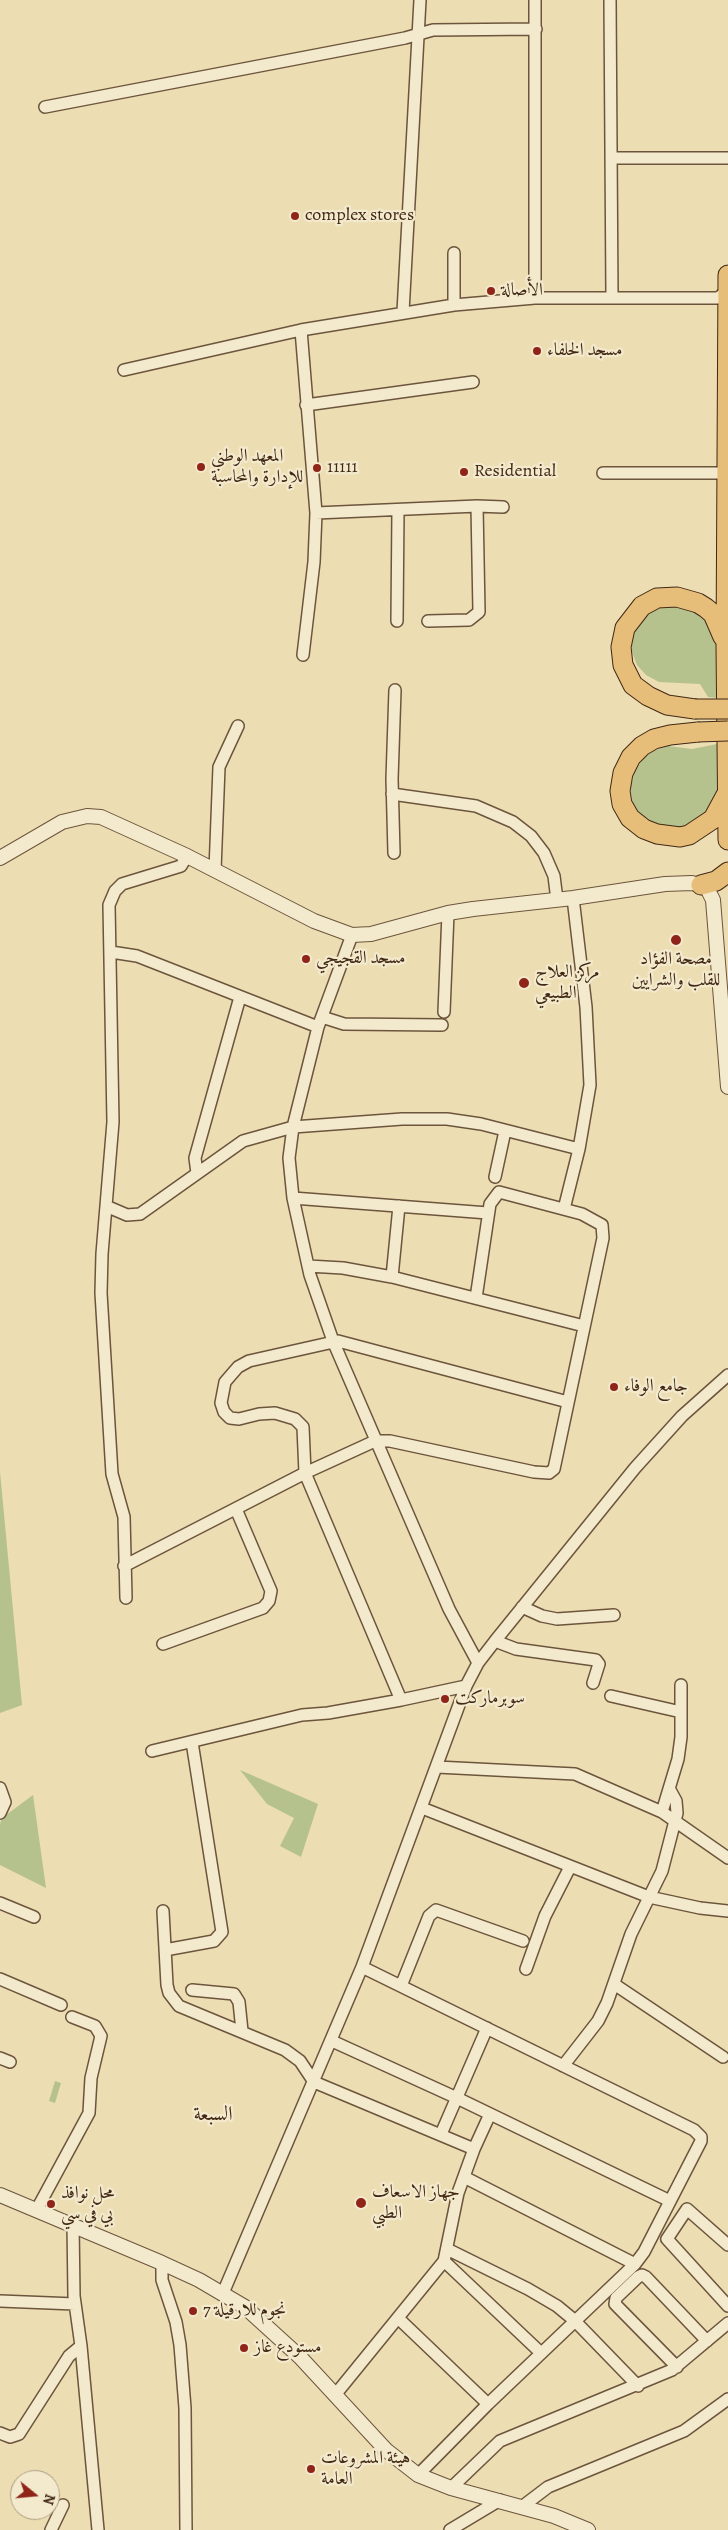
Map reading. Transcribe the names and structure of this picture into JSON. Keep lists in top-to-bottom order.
{
  "districts": ["السبعة"],
  "places": [
    "complex stores",
    "الأصالة",
    "مسجد الخلفاء",
    "المعهد الوطني للإدارة والمحاسبة",
    "11111",
    "Residential",
    "مصحة الفؤاد للقلب والشرايين",
    "مسجد القجيجي",
    "مركز العلاج الطبيعي",
    "جامع الوفاء",
    "سوبرماركت",
    "جهاز الاسعاف الطبي",
    "محل نوافذ بي في سي",
    "7 نجوم للارقيلة",
    "مستودع غاز",
    "هيئة المشروعات العامة"
  ],
  "north": "right"
}
